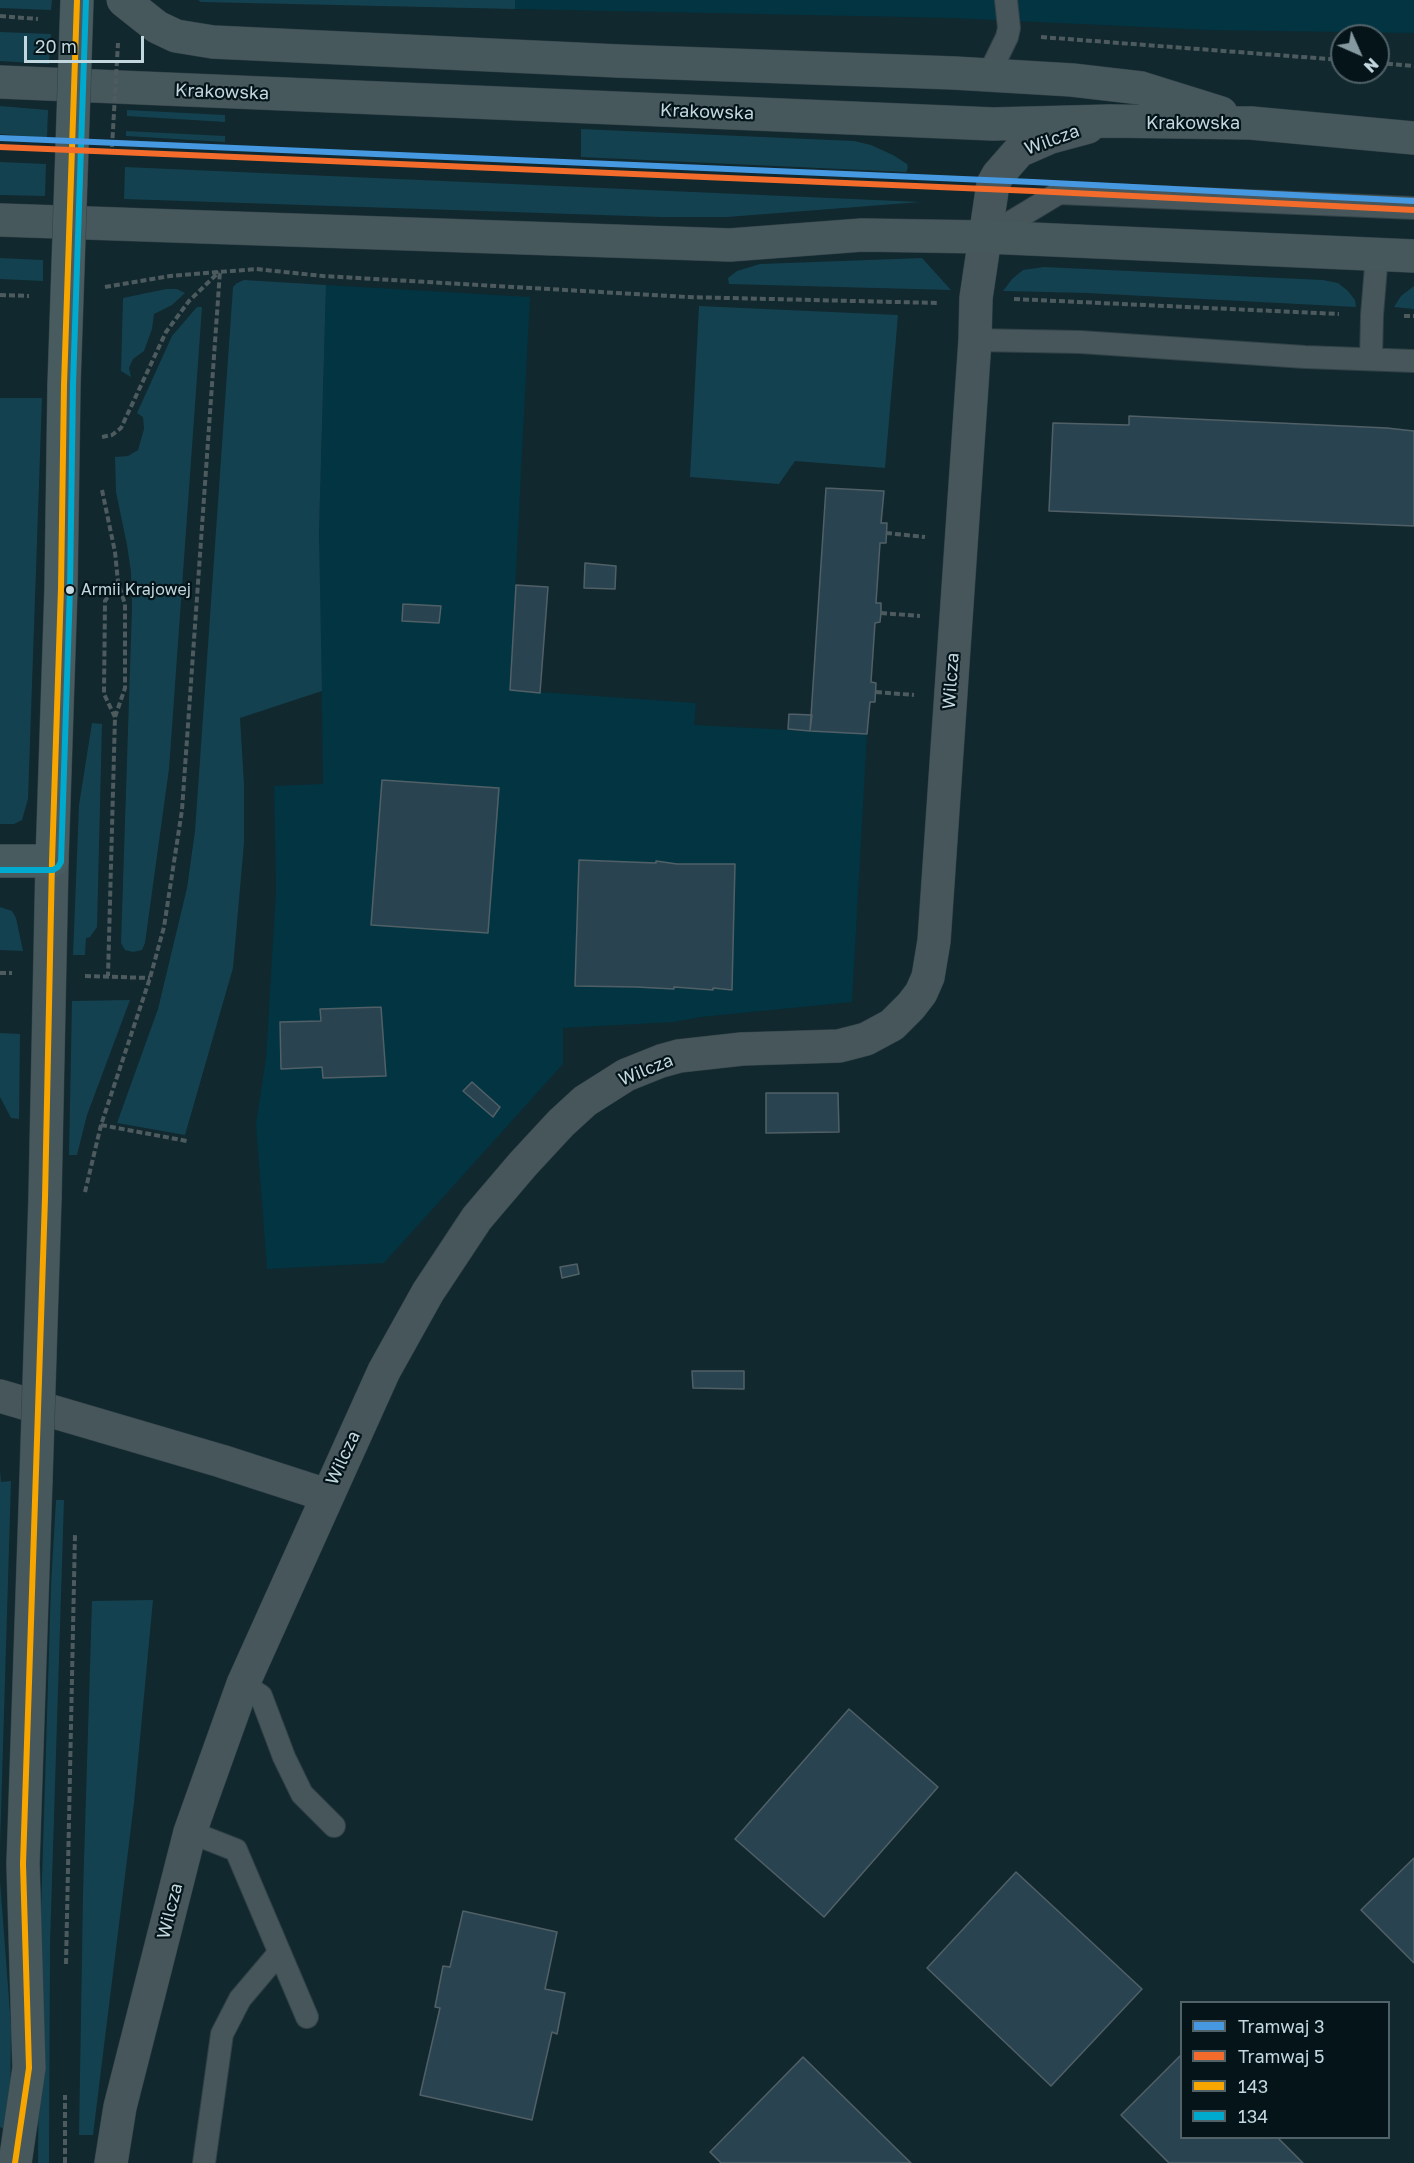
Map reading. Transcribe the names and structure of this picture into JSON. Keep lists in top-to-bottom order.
{
  "streets": {
    "main road": ["Krakowska"],
    "street": ["Wilcza"]
  },
  "crossings": [
    ["Krakowska", "Wilcza"]
  ],
  "places": ["Armii Krajowej"],
  "lines": [
    "transit line 143",
    "transit line 134",
    "tram line 3",
    "tram line 5"
  ],
  "legend": [
    "Tramwaj 3",
    "Tramwaj 5",
    "143",
    "134"
  ],
  "scale_bar": "20 m",
  "north": "bottom right"
}
